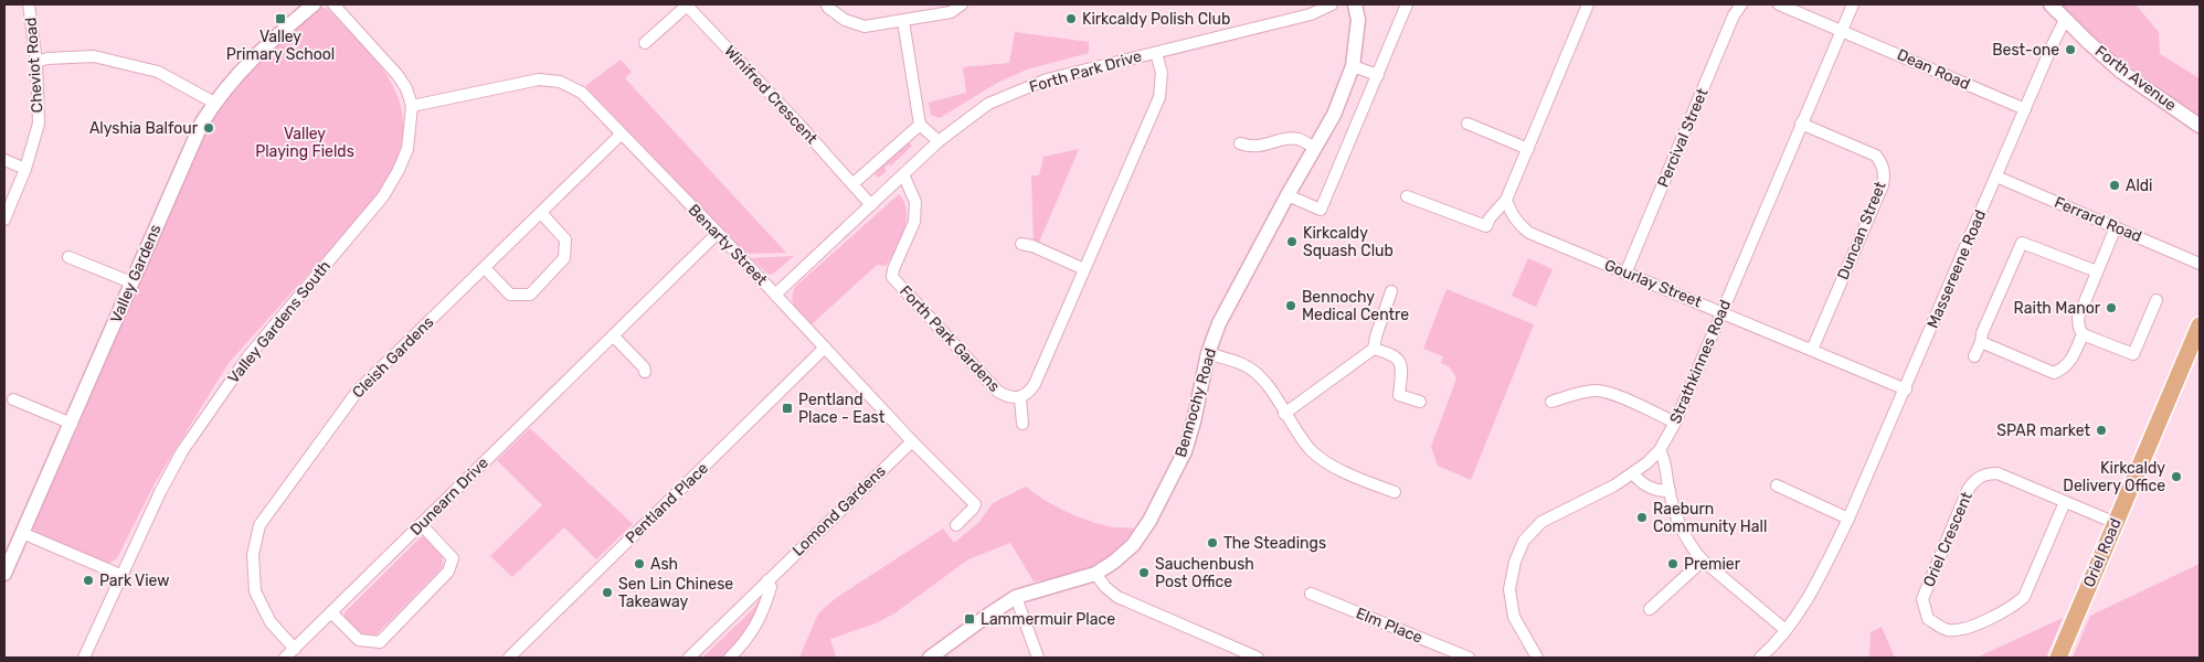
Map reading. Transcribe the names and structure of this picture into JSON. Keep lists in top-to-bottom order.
{
  "streets": {
    "main road": ["Oriel Road"],
    "street": [
      "Cheviot Road",
      "Dean Road",
      "Forth Park Drive",
      "Forth Avenue",
      "Winifred Crescent",
      "Percival Street",
      "Ferrard Road",
      "Duncan Street",
      "Benarty Street",
      "Massereene Road",
      "Valley Gardens",
      "Gourlay Street",
      "Valley Gardens South",
      "Forth Park Gardens",
      "Cleish Gardens",
      "Strathkinnes Road",
      "Bennochy Road",
      "Dunearn Drive",
      "Pentland Place",
      "Lomond Gardens",
      "Oriel Crescent",
      "Elm Place"
    ]
  },
  "crossings": [
    ["Dean Road", "Massereene Road"],
    ["Dean Road", "Strathkinnes Road"],
    ["Forth Park Drive", "Winifred Crescent"],
    ["Forth Park Drive", "Benarty Street"],
    ["Forth Park Drive", "Forth Park Gardens"],
    ["Forth Avenue", "Massereene Road"],
    ["Percival Street", "Gourlay Street"],
    ["Ferrard Road", "Massereene Road"],
    ["Duncan Street", "Gourlay Street"],
    ["Duncan Street", "Strathkinnes Road"],
    ["Benarty Street", "Valley Gardens South"],
    ["Benarty Street", "Cleish Gardens"],
    ["Benarty Street", "Dunearn Drive"],
    ["Benarty Street", "Pentland Place"],
    ["Benarty Street", "Lomond Gardens"],
    ["Massereene Road", "Gourlay Street"],
    ["Gourlay Street", "Strathkinnes Road"],
    ["Cleish Gardens", "Dunearn Drive"],
    ["Oriel Crescent", "Oriel Road"]
  ],
  "parks": ["Valley Playing Fields"],
  "places": {
    "transit": ["Valley Primary School", "Pentland Place - East", "Lammermuir Place"],
    "other": [
      "Kirkcaldy Polish Club",
      "Best-one",
      "Alyshia Balfour",
      "Aldi",
      "Kirkcaldy Squash Club",
      "Bennochy Medical Centre",
      "Raith Manor",
      "SPAR market",
      "Kirkcaldy Delivery Office",
      "Raeburn Community Hall",
      "The Steadings",
      "Ash",
      "Premier",
      "Sauchenbush Post Office",
      "Park View",
      "Sen Lin Chinese Takeaway"
    ]
  }
}
